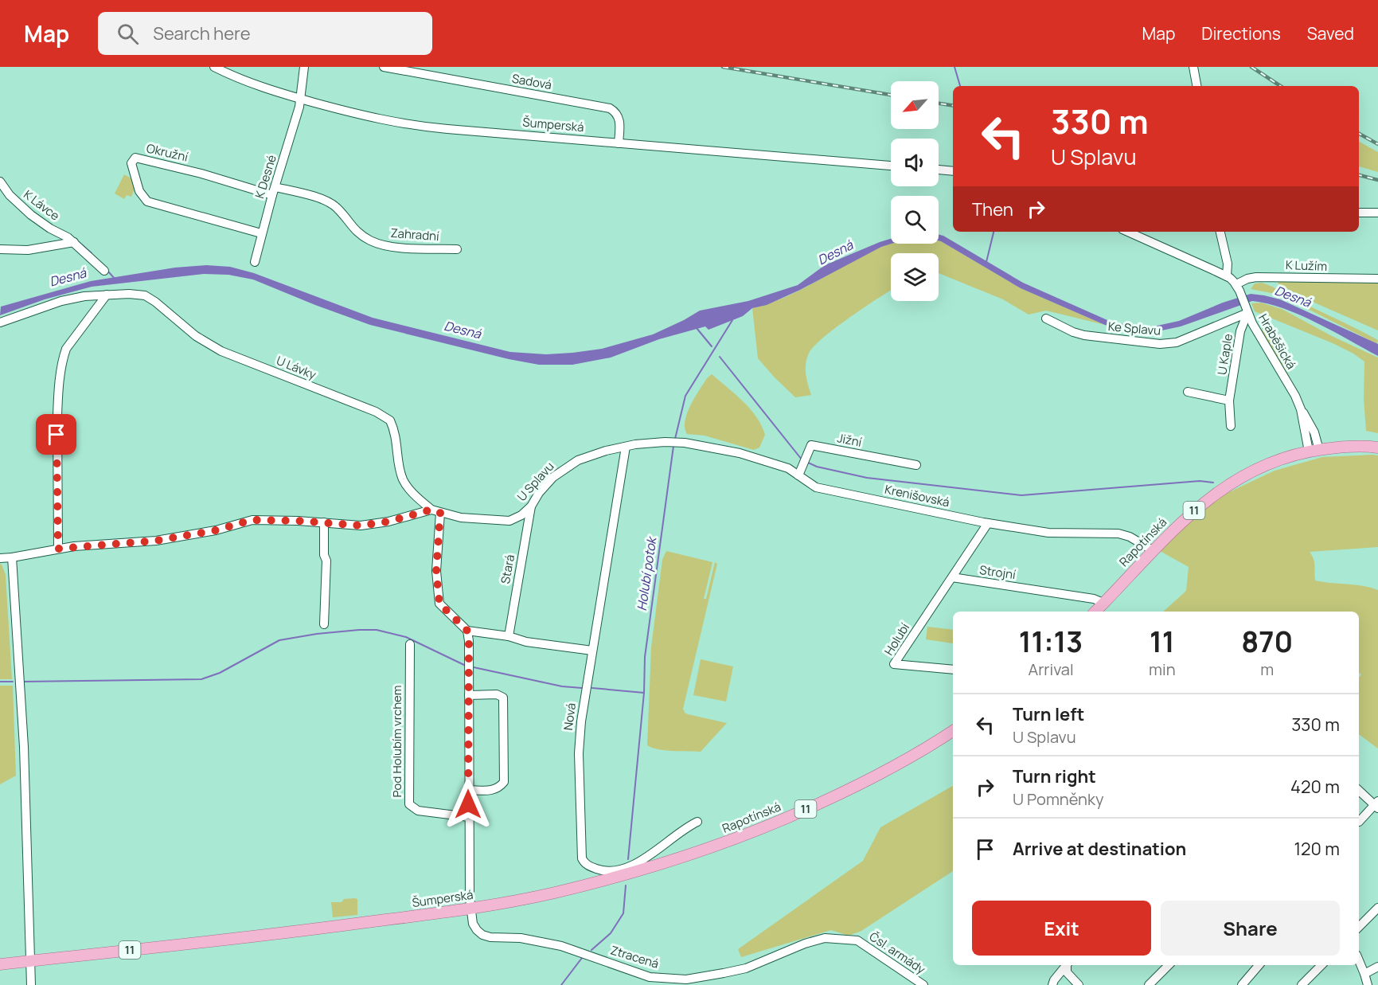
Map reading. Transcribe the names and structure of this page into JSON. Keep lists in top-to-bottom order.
{
  "streets": {
    "main road": ["Šumperská", "11", "Rapotínská"],
    "street": [
      "Sadová",
      "Okružní",
      "K Desné",
      "K Lávce",
      "Zahradní",
      "K Lužím",
      "Ke Splavu",
      "Hraběšická",
      "U Kaple",
      "U Lávky",
      "Jižní",
      "U Splavu",
      "Krenišovská",
      "Stará",
      "Strojní",
      "Holubí",
      "Nová",
      "Pod Holubím vrchem",
      "Čsl. armády",
      "Ztracená"
    ]
  },
  "crossings": [
    ["Sadová", "Šumperská"],
    ["Šumperská", "K Desné"],
    ["Šumperská", "11"],
    ["Šumperská", "Rapotínská"],
    ["Šumperská", "Ztracená"],
    ["Okružní", "K Desné"],
    ["Okružní", "Zahradní"],
    ["K Desné", "Zahradní"],
    ["K Lužím", "Hraběšická"],
    ["Ke Splavu", "Hraběšická"],
    ["Ke Splavu", "U Kaple"],
    ["Hraběšická", "U Kaple"],
    ["Hraběšická", "Rapotínská"],
    ["U Lávky", "U Splavu"],
    ["Jižní", "Krenišovská"],
    ["U Splavu", "Krenišovská"],
    ["U Splavu", "Stará"],
    ["U Splavu", "Nová"],
    ["Krenišovská", "Rapotínská"],
    ["Krenišovská", "Strojní"],
    ["Rapotínská", "Strojní"],
    ["Strojní", "Holubí"],
    ["Čsl. armády", "Ztracená"]
  ],
  "water": ["Desná", "Holubí potok"],
  "north": "bottom left",
  "page": {
    "header": "Map",
    "search": "Search here",
    "nav": ["Map", "Directions", "Saved"],
    "turn": ["330 m", "U Splavu"],
    "then": "Then",
    "eta": [
      "11:13",
      "Arrival",
      "11",
      "min",
      "870",
      "m"
    ],
    "list": [
      {
        "name": "Turn left",
        "note": "U Splavu",
        "value": "330 m"
      },
      {
        "name": "Turn right",
        "note": "U Pomněnky",
        "value": "420 m"
      },
      {
        "name": "Arrive at destination",
        "value": "120 m"
      }
    ],
    "buttons": ["Exit", "Share"]
  }
}
